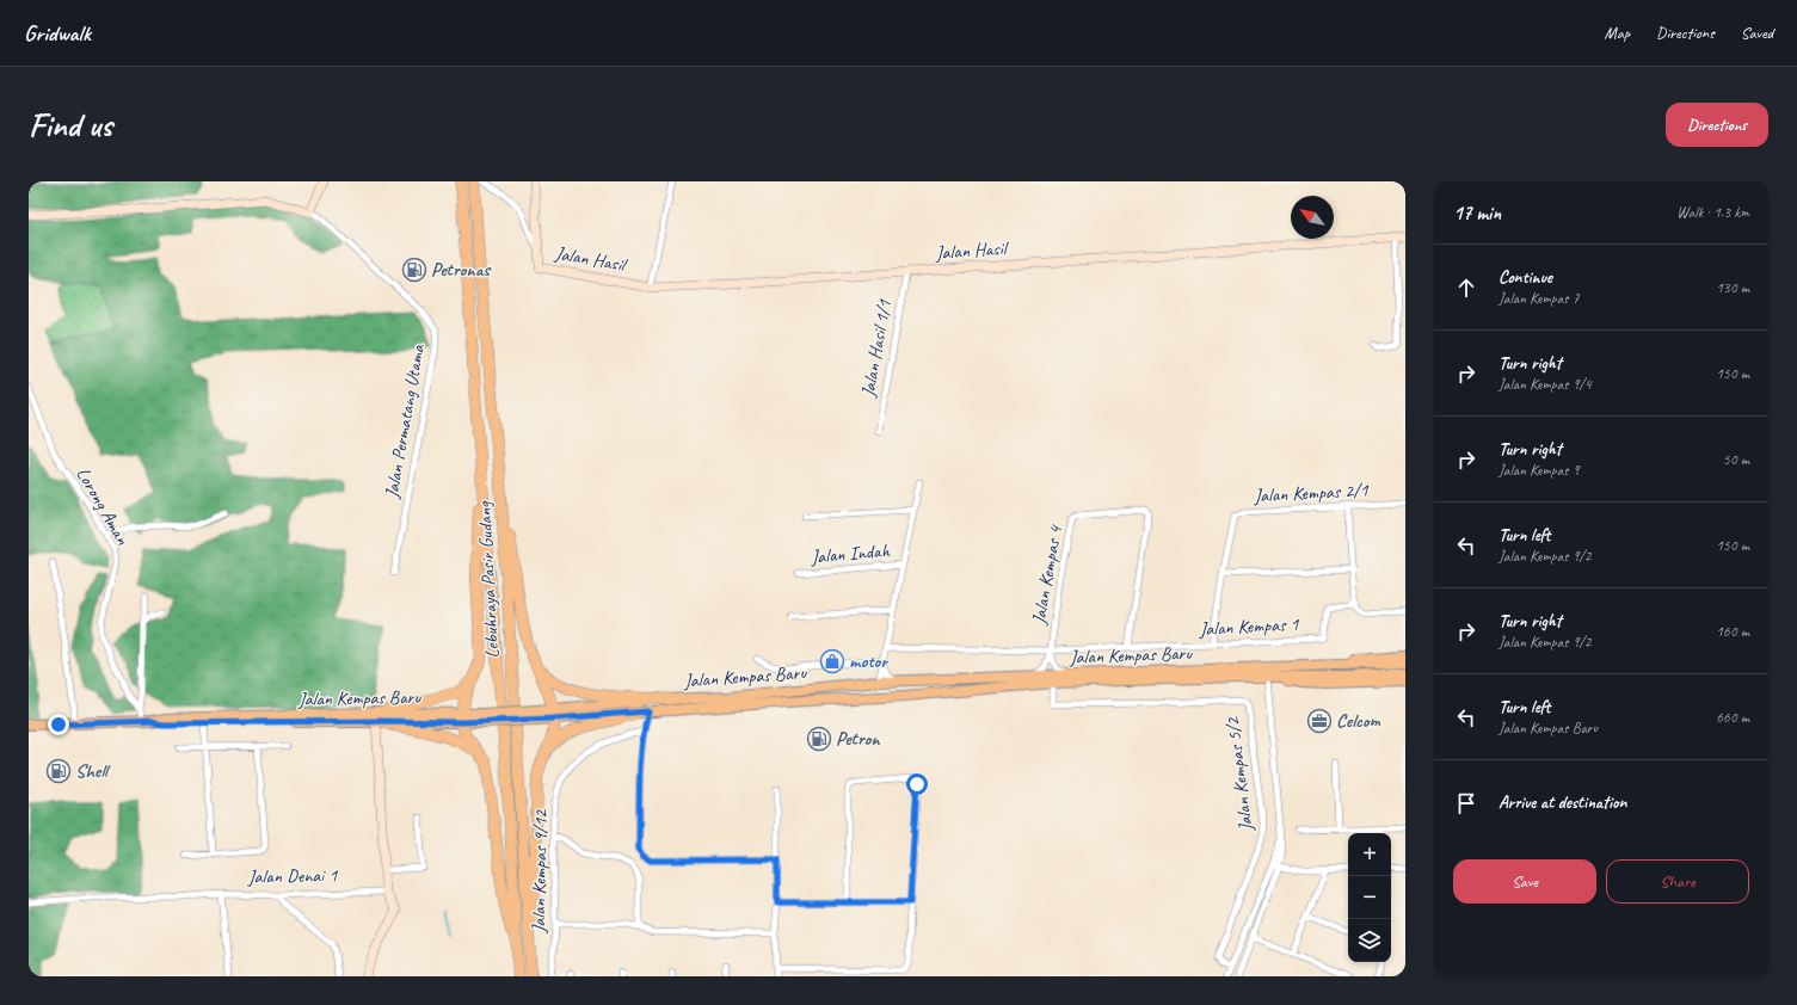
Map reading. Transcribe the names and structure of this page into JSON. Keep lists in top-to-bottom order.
{
  "streets": {
    "highway": ["Lebuhraya Pasir Gudang"],
    "main road": ["Jalan Kempas Baru"],
    "street": [
      "Jalan Hasil",
      "Jalan Hasil 1/1",
      "Jalan Permatang Utama",
      "Jalan Kempas 2/1",
      "Lorong Aman",
      "Jalan Indah",
      "Jalan Kempas 4",
      "Jalan Kempas 1",
      "Jalan Kempas 5/2",
      "Jalan Kempas 9/12",
      "Jalan Denai 1"
    ]
  },
  "crossings": [
    ["Jalan Hasil", "Jalan Hasil 1/1"],
    ["Jalan Kempas 2/1", "Jalan Kempas 1"],
    ["Lorong Aman", "Jalan Kempas Baru"],
    ["Jalan Indah", "Jalan Kempas 1"],
    ["Jalan Indah", "Jalan Kempas Baru"],
    ["Jalan Kempas 4", "Jalan Kempas 1"],
    ["Jalan Kempas Baru", "Jalan Kempas 5/2"]
  ],
  "places": {
    "fuel station": ["Petronas", "Petron", "Shell"],
    "shop": ["motor"],
    "office": ["Celcom"]
  },
  "north": "top left",
  "page": {
    "header": "Gridwalk",
    "nav": ["Map", "Directions", "Saved"],
    "buttons": [
      "Directions",
      ["Save", "Share"]
    ],
    "title": "Find us",
    "heading": ["17 min", "Walk · 1.3 km"],
    "list": [
      ["Continue", "Jalan Kempas 7", "130 m"],
      ["Turn right", "Jalan Kempas 9/4", "150 m"],
      ["Turn right", "Jalan Kempas 9", "50 m"],
      ["Turn left", "Jalan Kempas 9/2", "150 m"],
      ["Turn right", "Jalan Kempas 9/2", "160 m"],
      ["Turn left", "Jalan Kempas Baru", "660 m"],
      "Arrive at destination"
    ],
    "map_buttons": ["+", "−"]
  }
}
